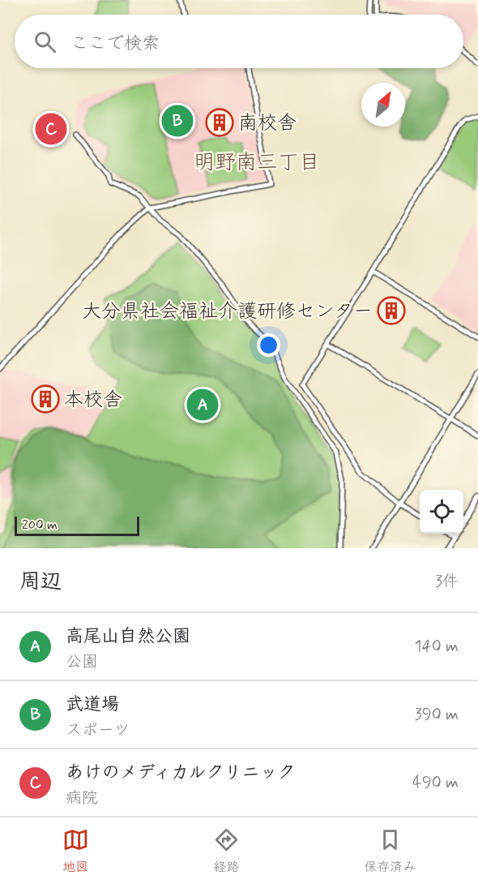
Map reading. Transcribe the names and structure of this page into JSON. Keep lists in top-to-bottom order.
{
  "districts": ["明野南三丁目"],
  "places": {
    "building": ["南校舎", "大分県社会福祉介護研修センター", "本校舎"]
  },
  "scale_bar": "200 m",
  "north": "top right",
  "page": {
    "search": "ここで検索",
    "pins": ["B", "C", "A"],
    "scale": "200 m",
    "heading": ["周辺", "3件"],
    "list": [
      {
        "mark": "A",
        "name": "高尾山自然公園",
        "note": "公園",
        "value": "140 m"
      },
      {
        "mark": "B",
        "name": "武道場",
        "note": "スポーツ",
        "value": "390 m"
      },
      {
        "mark": "C",
        "name": "あけのメディカルクリニック",
        "note": "病院",
        "value": "490 m"
      }
    ],
    "nav": ["地図", "経路", "保存済み"]
  }
}
